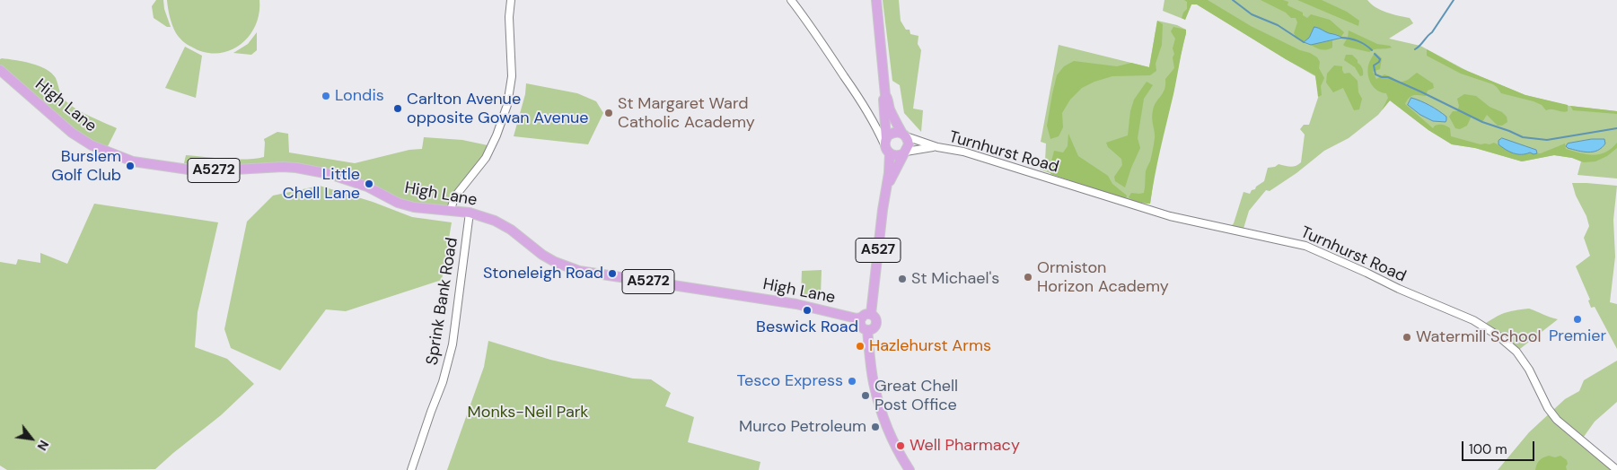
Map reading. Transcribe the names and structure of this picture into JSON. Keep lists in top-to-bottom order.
{
  "streets": {
    "main road": ["High Lane", "A5272", "A527"],
    "street": ["Turnhurst Road", "Sprink Bank Road"]
  },
  "crossings": [
    ["High Lane", "A527"],
    ["High Lane", "Sprink Bank Road"],
    ["Turnhurst Road", "A527"]
  ],
  "parks": ["Monks-Neil Park"],
  "places": [
    "Londis",
    "Carlton Avenue opposite Gowan Avenue",
    "St Margaret Ward Catholic Academy",
    "Burslem Golf Club",
    "Little Chell Lane",
    "Stoneleigh Road",
    "Ormiston Horizon Academy",
    "St Michael's",
    "Beswick Road",
    "Premier",
    "Watermill School",
    "Hazlehurst Arms",
    "Tesco Express",
    "Great Chell Post Office",
    "Murco Petroleum",
    "Well Pharmacy"
  ],
  "scale_bar": "100 m",
  "north": "bottom right"
}
